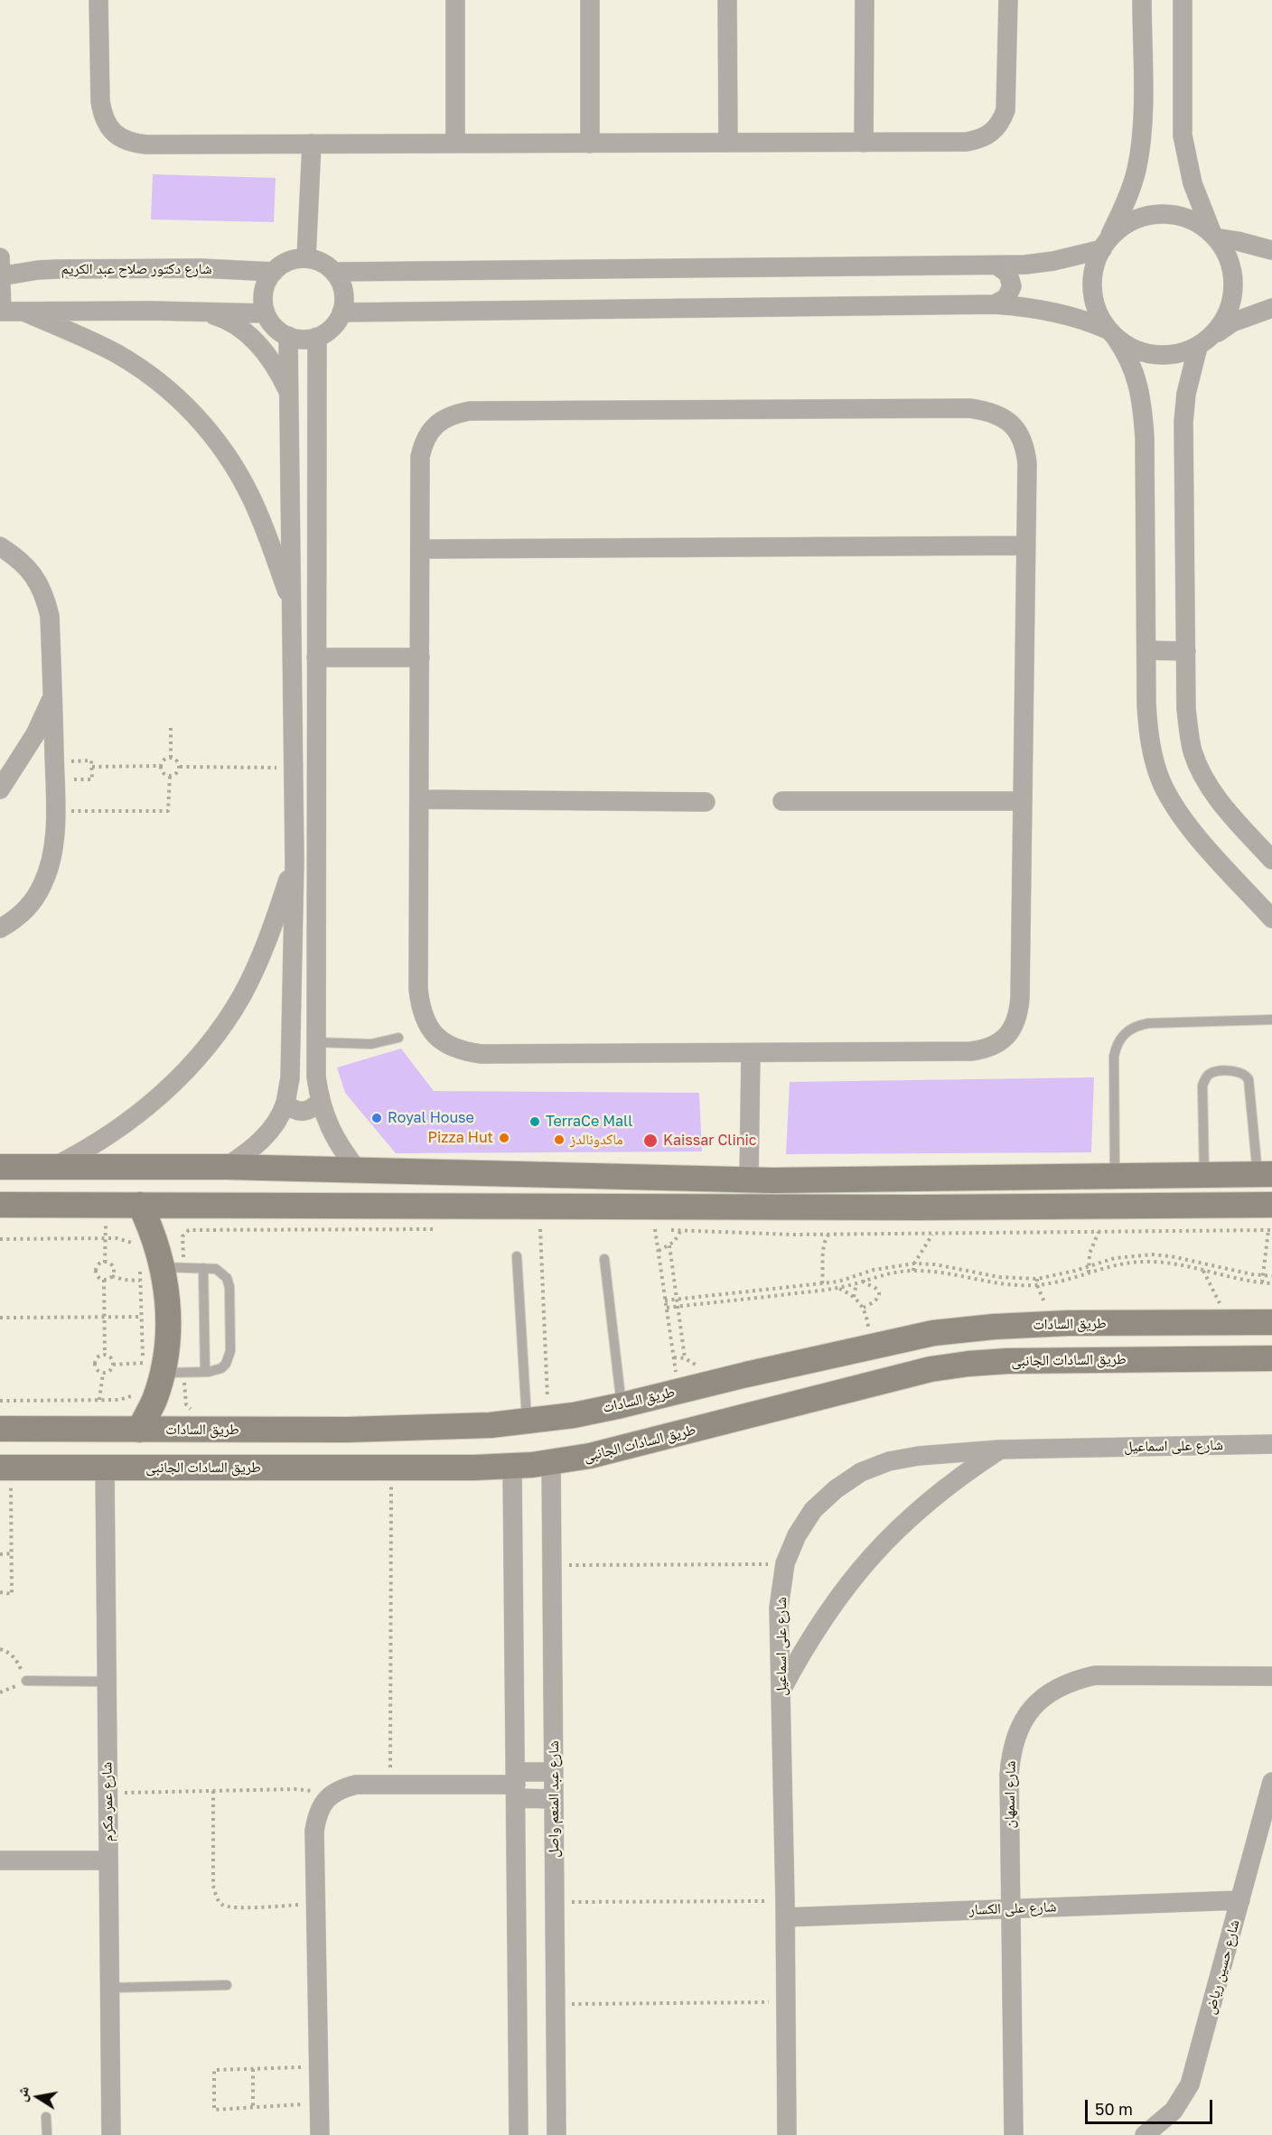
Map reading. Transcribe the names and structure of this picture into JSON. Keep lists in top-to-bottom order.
{
  "streets": {
    "main road": ["طريق السادات", "طريق السادات الجانبى"],
    "street": [
      "شارع دكتور صلاح عبد الكريم",
      "شارع على اسماعيل",
      "شارع اسمهان",
      "شارع عبد المنعم واصل",
      "شارع عمر مكرم",
      "شارع على الكسار",
      "شارع حسين رياض"
    ]
  },
  "crossings": [
    ["طريق السادات الجانبى", "شارع عبد المنعم واصل"],
    ["طريق السادات الجانبى", "شارع عمر مكرم"],
    ["شارع على اسماعيل", "شارع على الكسار"],
    ["شارع اسمهان", "شارع على الكسار"],
    ["شارع على الكسار", "شارع حسين رياض"]
  ],
  "places": [
    "Royal House",
    "TerraCe Mall",
    "Pizza Hut",
    "ماكدونالدز",
    "Kaissar Clinic"
  ],
  "scale_bar": "50 m",
  "north": "left"
}
